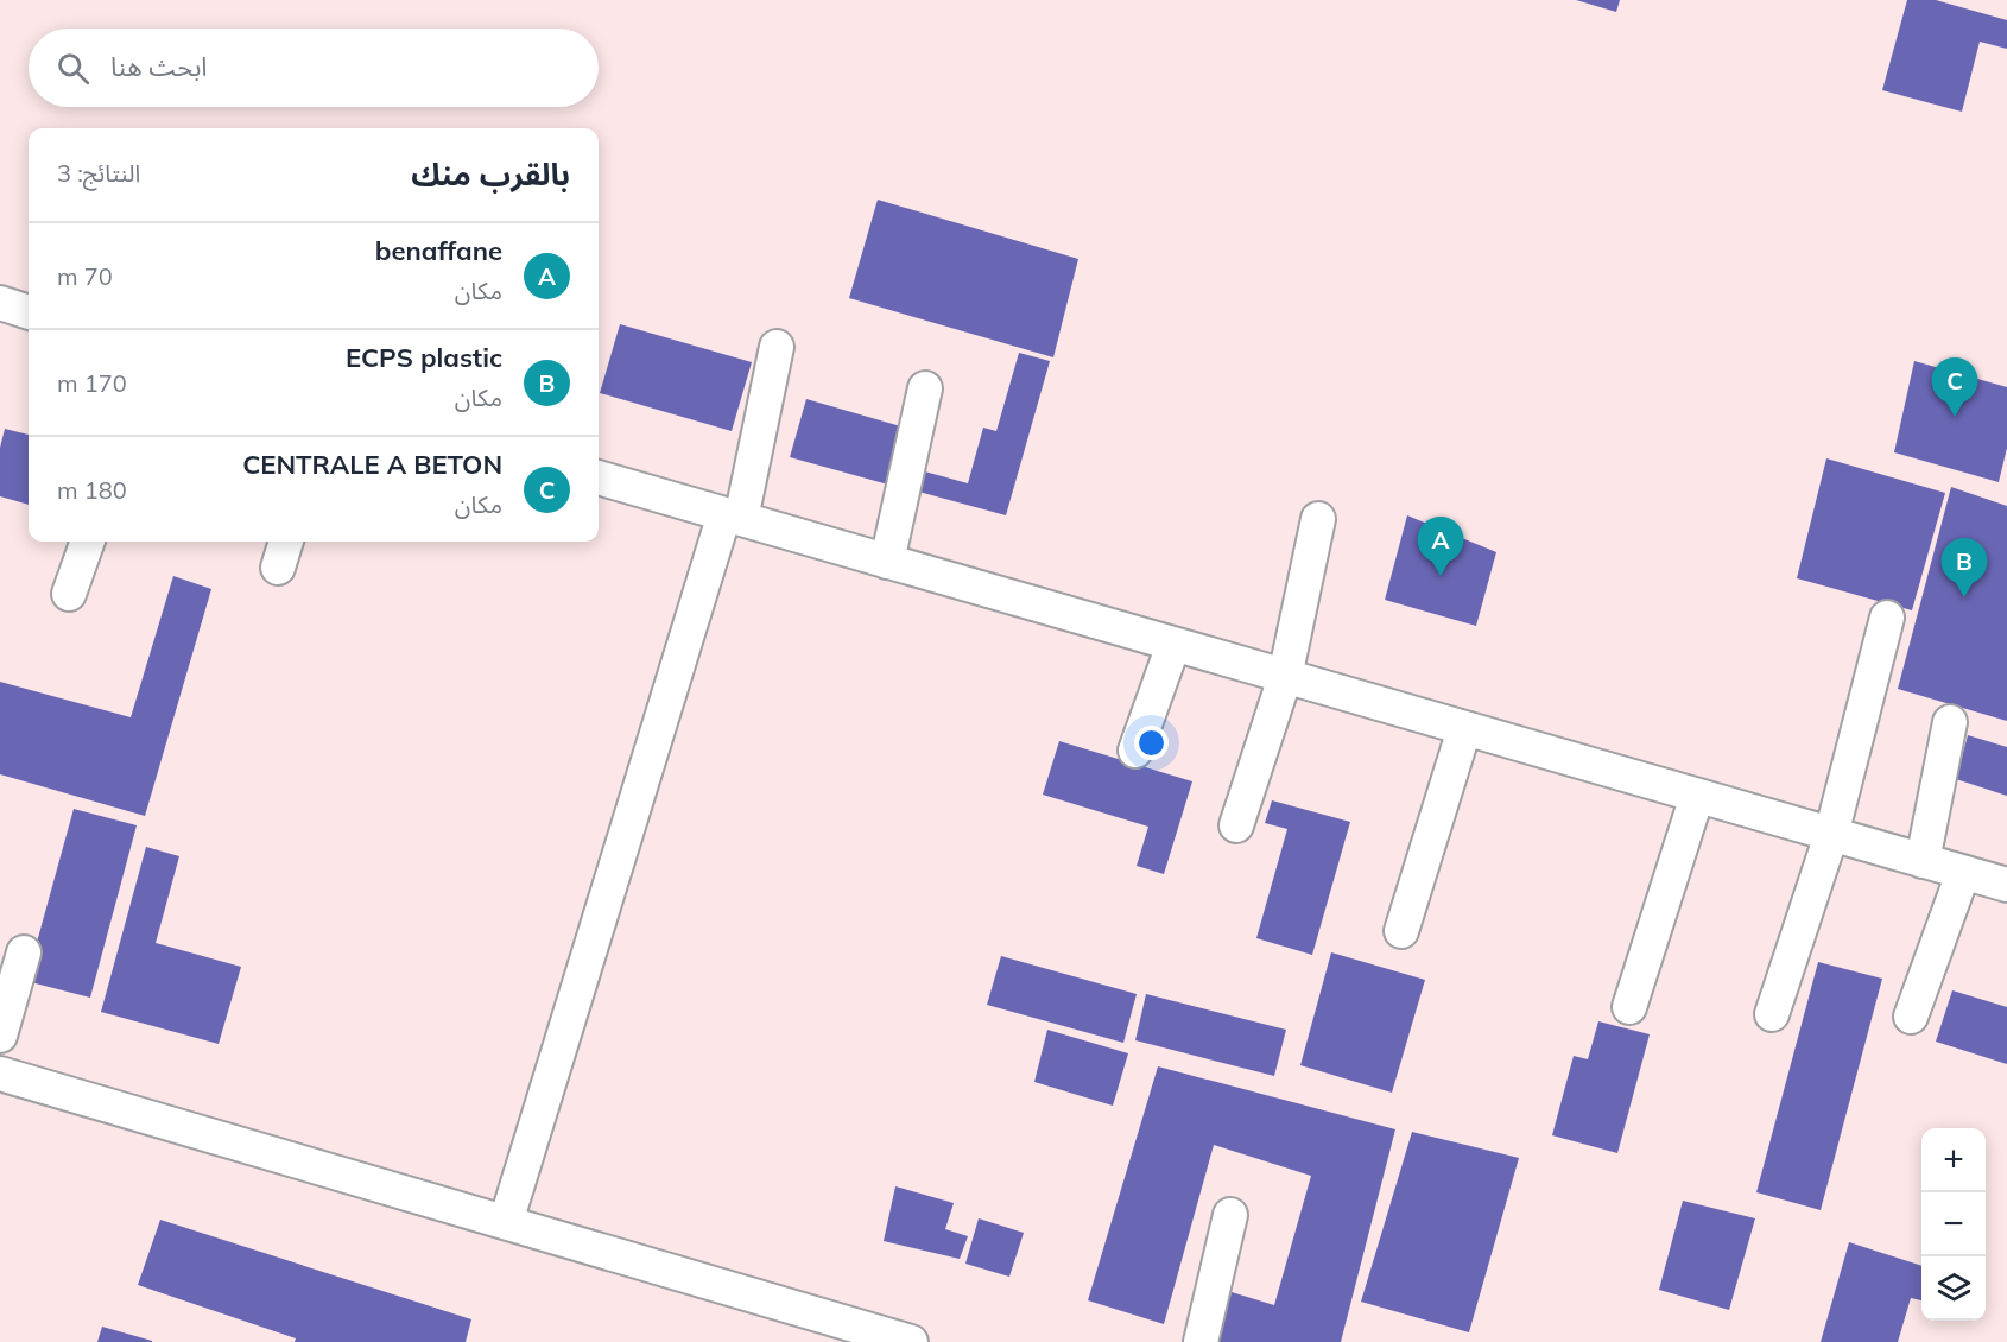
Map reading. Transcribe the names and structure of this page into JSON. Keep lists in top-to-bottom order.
{
  "page": {
    "search": "ابحث هنا",
    "heading": ["بالقرب منك", "النتائج: 3"],
    "list": [
      {
        "mark": "A",
        "name": "benaffane",
        "note": "مكان",
        "value": "70 m"
      },
      {
        "mark": "B",
        "name": "ECPS plastic",
        "note": "مكان",
        "value": "170 m"
      },
      {
        "mark": "C",
        "name": "CENTRALE A BETON",
        "note": "مكان",
        "value": "180 m"
      }
    ],
    "pins": ["C", "A", "B"],
    "map_buttons": ["+", "−"]
  }
}
